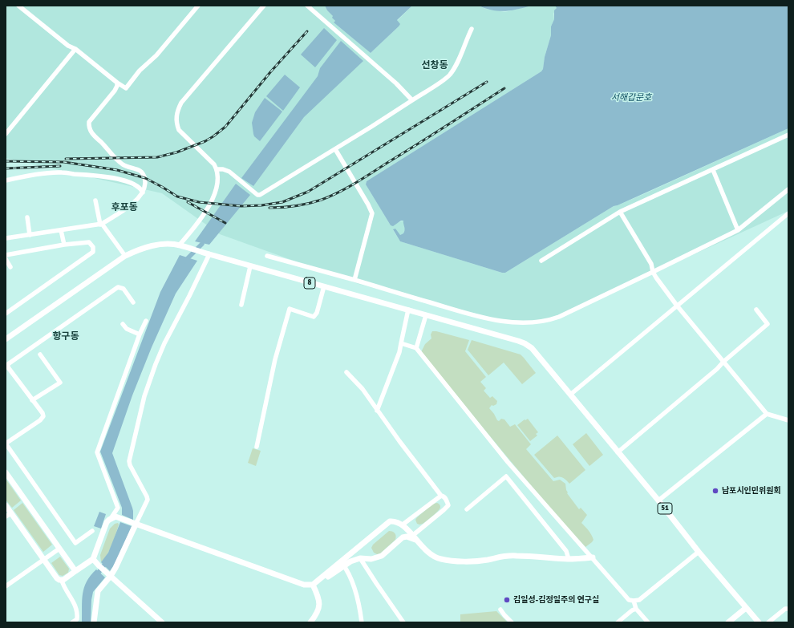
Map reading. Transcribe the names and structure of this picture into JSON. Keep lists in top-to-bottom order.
{
  "streets": {
    "main road": ["8", "51"]
  },
  "crossings": [
    ["8", "51"]
  ],
  "districts": ["선창동", "후포동", "항구동"],
  "water": ["서해갑문호"],
  "places": ["남포시인민위원회", "김일성-김정일주의 연구실"]
}
